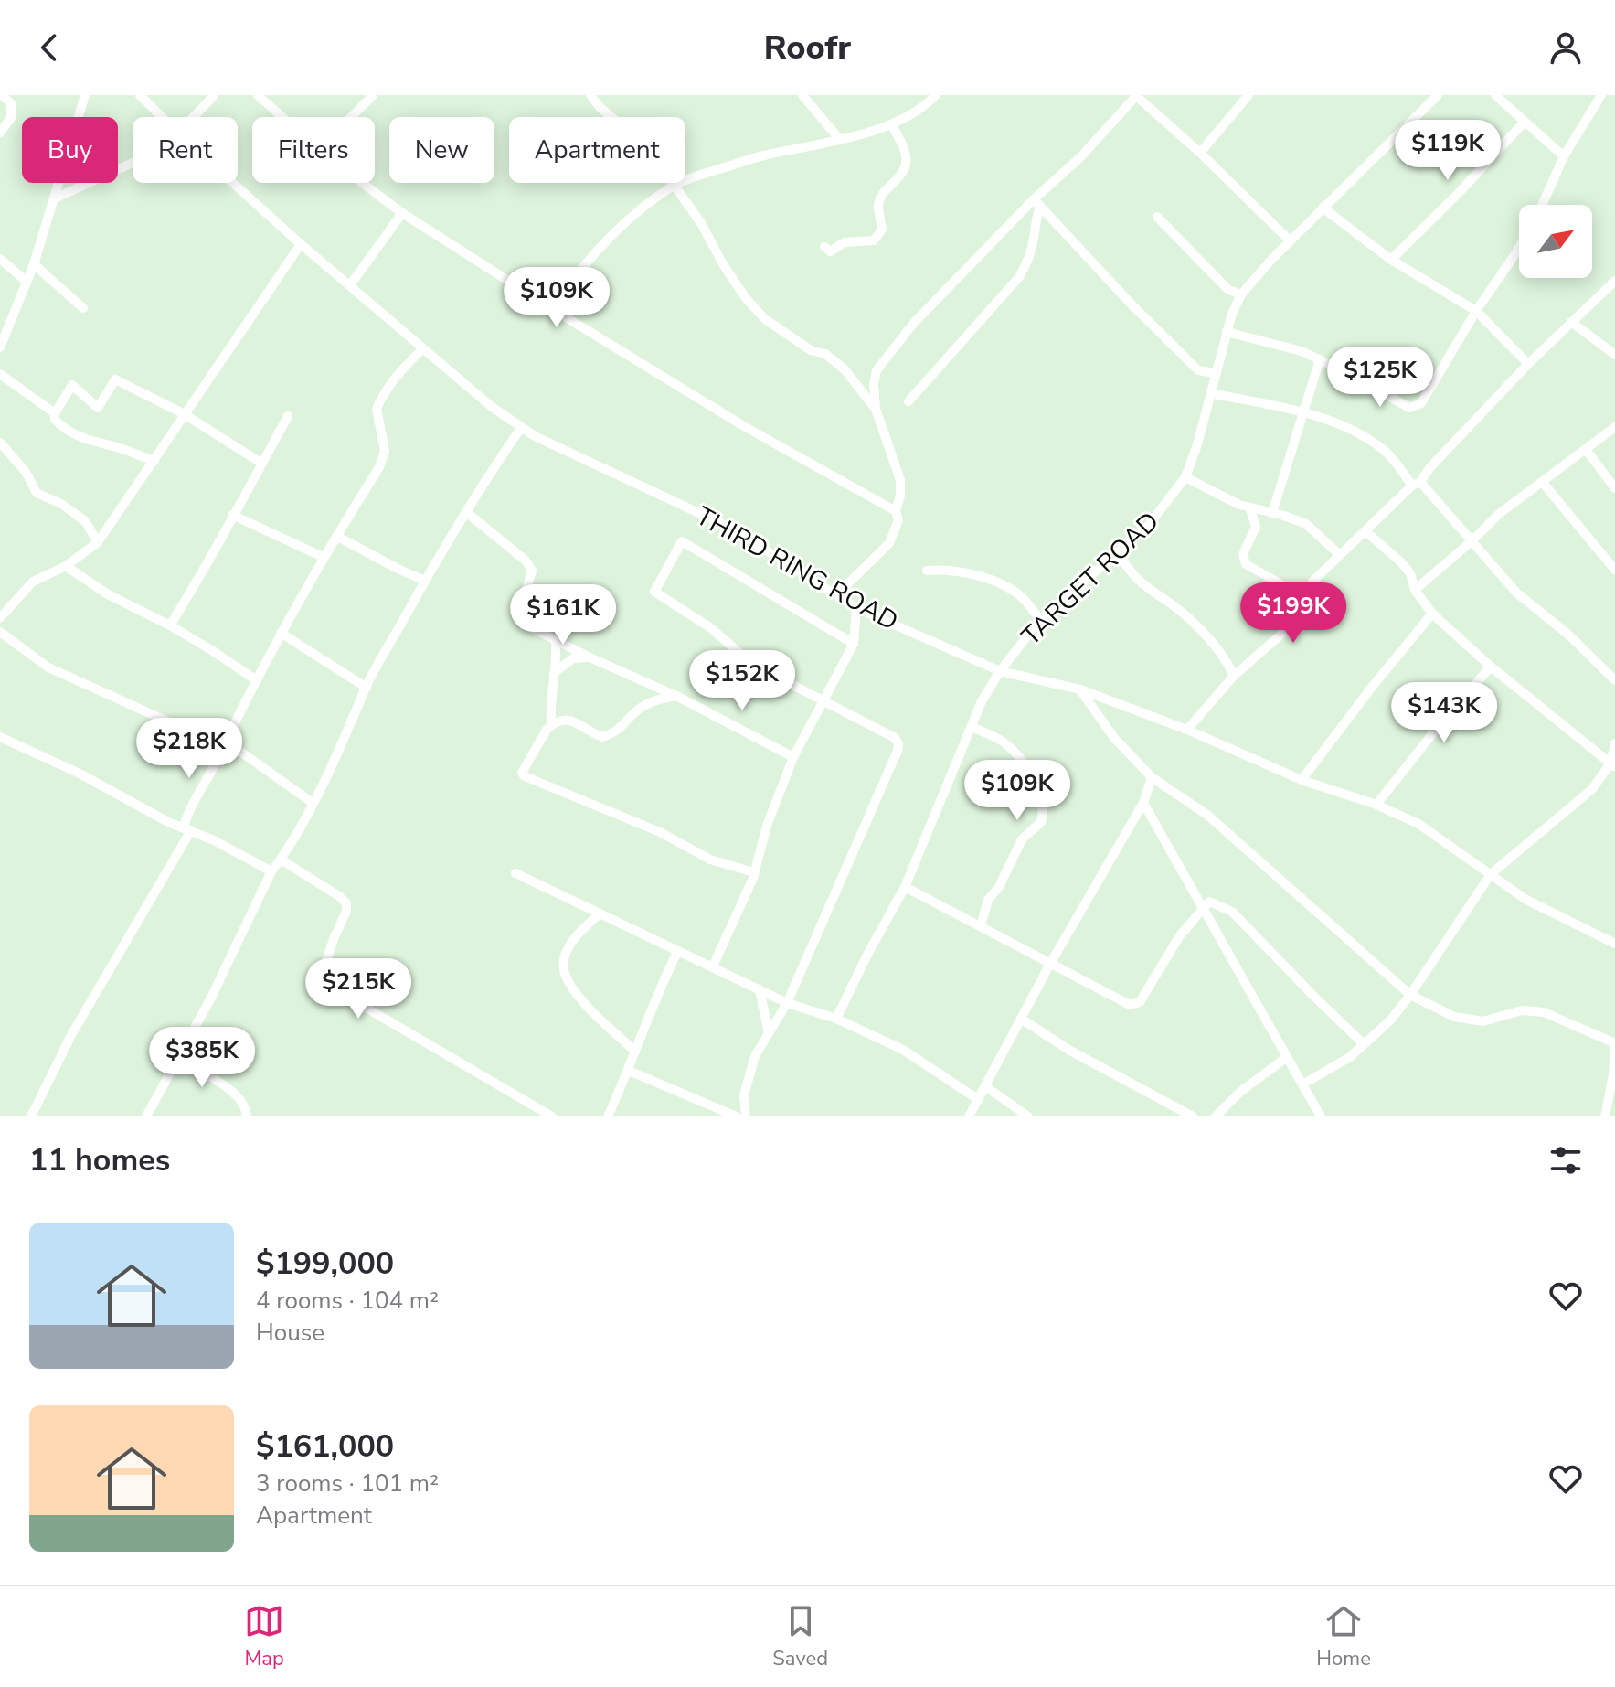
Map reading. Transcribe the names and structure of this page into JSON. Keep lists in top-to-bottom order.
{
  "streets": {
    "street": ["THIRD RING ROAD", "TARGET ROAD"]
  },
  "crossings": [
    ["THIRD RING ROAD", "TARGET ROAD"]
  ],
  "north": "top right",
  "page": {
    "header": "Roofr",
    "chip": [
      "Buy",
      "Rent",
      "Filters",
      "New",
      "Apartment"
    ],
    "price": [
      "$119K",
      "$109K",
      "$125K",
      "$199K",
      "$161K",
      "$152K",
      "$143K",
      "$218K",
      "$109K",
      "$215K",
      "$385K"
    ],
    "heading": "11 homes",
    "list": [
      {
        "name": "$199,000",
        "note": "4 rooms · 104 m² · House"
      },
      {
        "name": "$161,000",
        "note": "3 rooms · 101 m² · Apartment"
      }
    ],
    "tabs": ["Map", "Saved", "Home"]
  }
}
